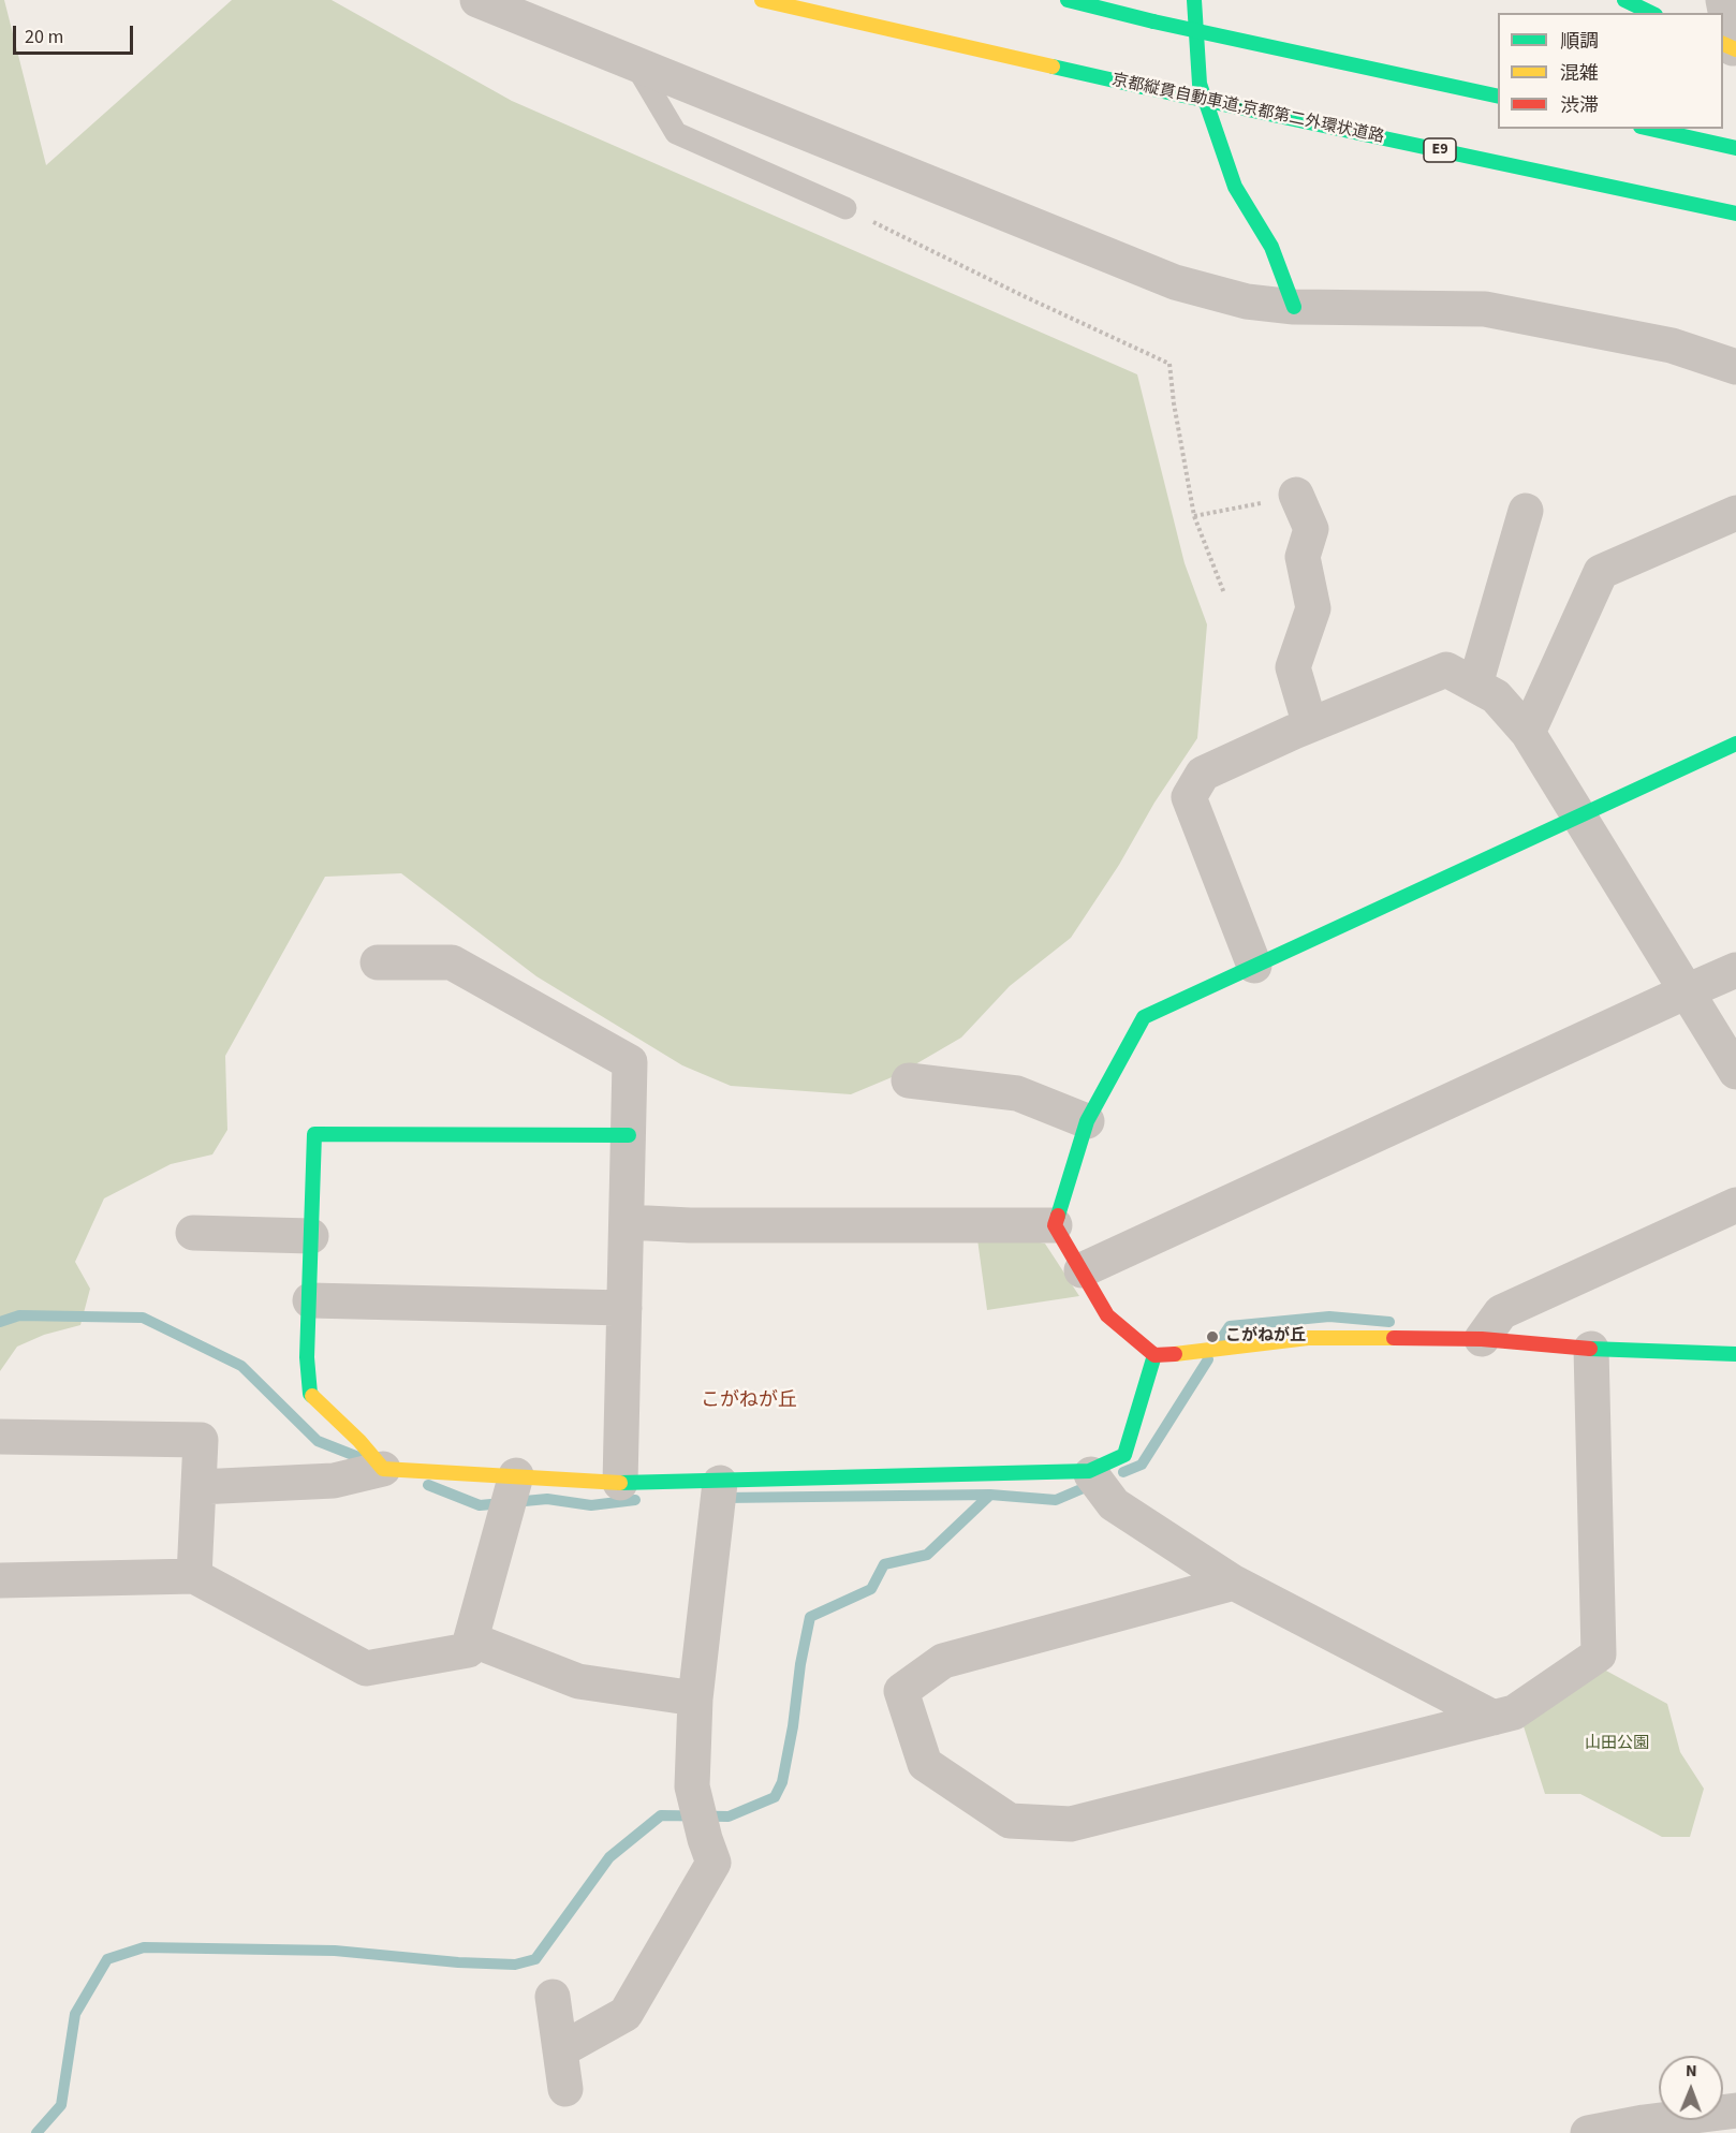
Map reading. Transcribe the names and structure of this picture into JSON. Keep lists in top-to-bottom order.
{
  "streets": {
    "main road": ["京都縦貫自動車道;京都第二外環状道路", "E9"]
  },
  "districts": ["こがねが丘"],
  "parks": ["山田公園"],
  "places": ["こがねが丘"],
  "legend": ["順調", "混雑", "渋滞"],
  "scale_bar": "20 m",
  "north": "top"
}
